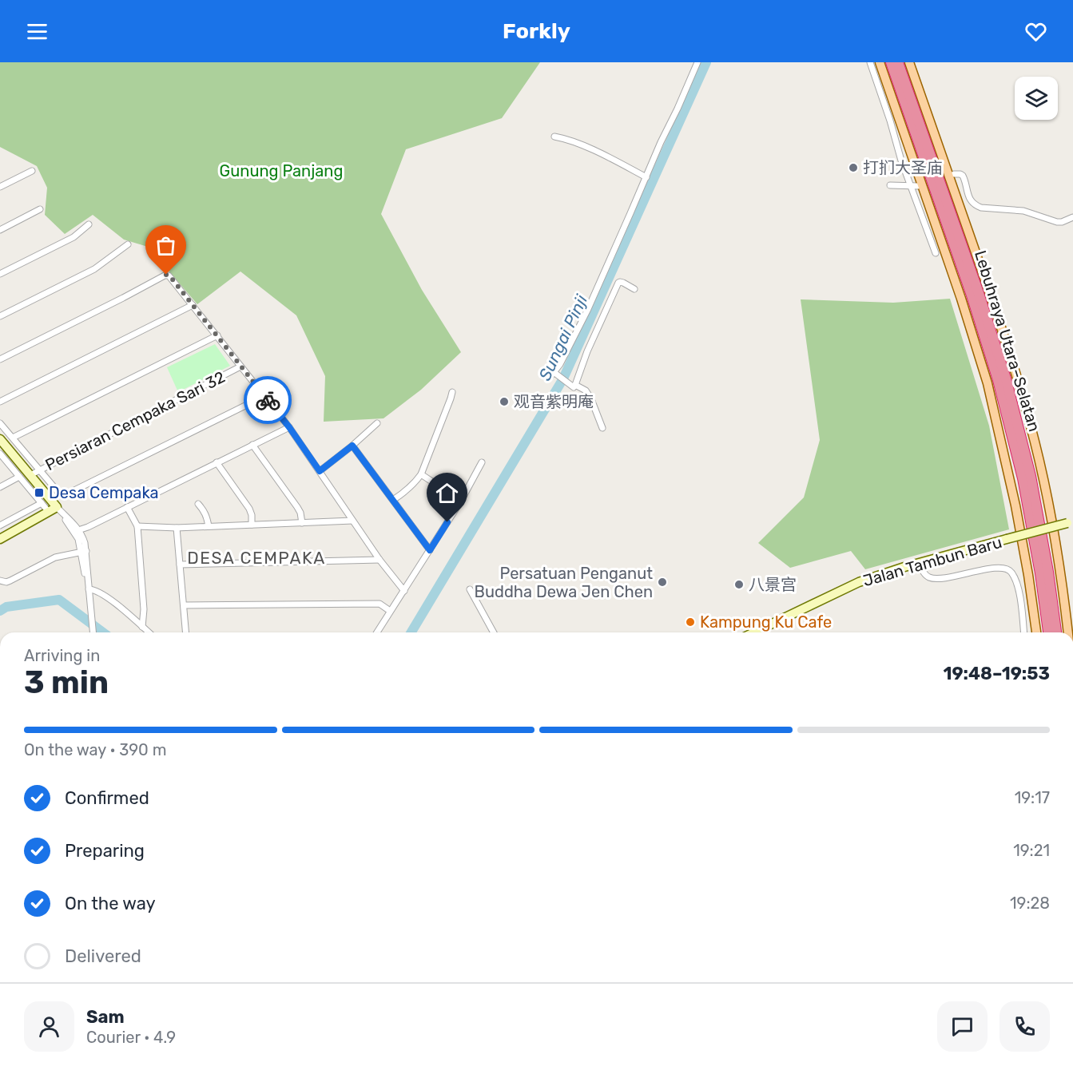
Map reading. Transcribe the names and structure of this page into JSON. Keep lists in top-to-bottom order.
{
  "streets": {
    "highway": ["Lebuhraya Utara–Selatan"],
    "main road": ["Jalan Tambun Baru"],
    "street": ["Persiaran Cempaka Sari 32"]
  },
  "districts": ["DESA CEMPAKA"],
  "water": ["Sungai Pinji"],
  "parks": ["Gunung Panjang"],
  "places": {
    "other": [
      "打扪大圣庙",
      "观音紫明庵",
      "Persatuan Penganut Buddha Dewa Jen Chen",
      "八景宫",
      "Kampung Ku Cafe"
    ],
    "transit": ["Desa Cempaka"]
  },
  "page": {
    "header": "Forkly",
    "heading": ["3 min", "Arriving in", "19:48–19:53"],
    "panel": ["Sam", "Courier · 4.9"],
    "bar": "On the way · 390 m",
    "list": [
      ["Confirmed", "19:17"],
      ["Preparing", "19:21"],
      ["On the way", "19:28"],
      "Delivered"
    ]
  }
}
